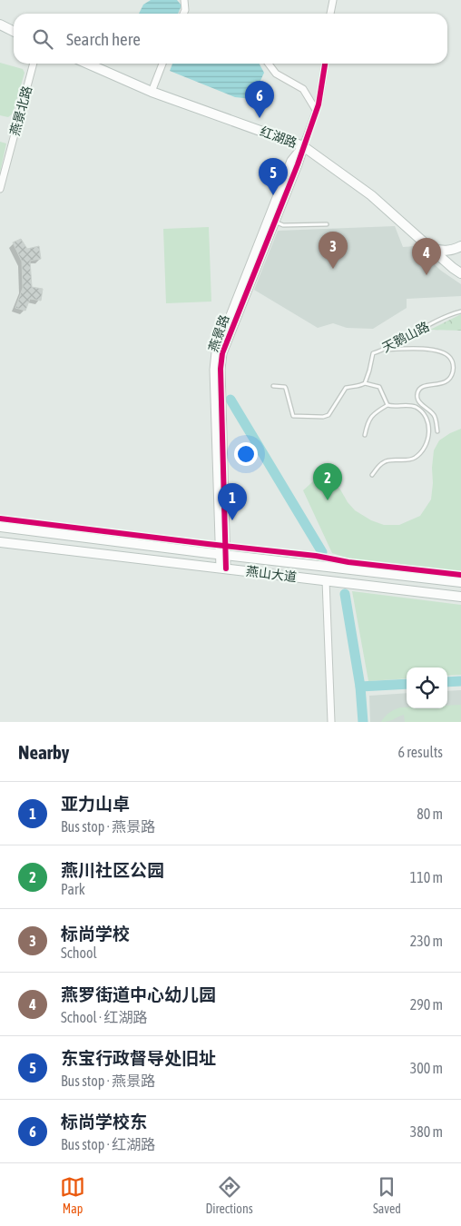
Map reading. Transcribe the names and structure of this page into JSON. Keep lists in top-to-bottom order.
{
  "streets": {
    "main road": ["红湖路", "燕山大道"],
    "street": ["燕景北路", "燕景路"],
    "lane": ["天鹅山路"]
  },
  "crossings": [
    ["红湖路", "燕景路"],
    ["燕景路", "燕山大道"]
  ],
  "page": {
    "search": "Search here",
    "pins": [
      "6",
      "5",
      "3",
      "4",
      "2",
      "1"
    ],
    "heading": ["Nearby", "6 results"],
    "list": [
      {
        "mark": "1",
        "name": "亚力山卓",
        "note": "Bus stop · 燕景路",
        "value": "80 m"
      },
      {
        "mark": "2",
        "name": "燕川社区公园",
        "note": "Park",
        "value": "110 m"
      },
      {
        "mark": "3",
        "name": "标尚学校",
        "note": "School",
        "value": "230 m"
      },
      {
        "mark": "4",
        "name": "燕罗街道中心幼儿园",
        "note": "School · 红湖路",
        "value": "290 m"
      },
      {
        "mark": "5",
        "name": "东宝行政督导处旧址",
        "note": "Bus stop · 燕景路",
        "value": "300 m"
      },
      {
        "mark": "6",
        "name": "标尚学校东",
        "note": "Bus stop · 红湖路",
        "value": "380 m"
      }
    ],
    "nav": ["Map", "Directions", "Saved"]
  }
}
